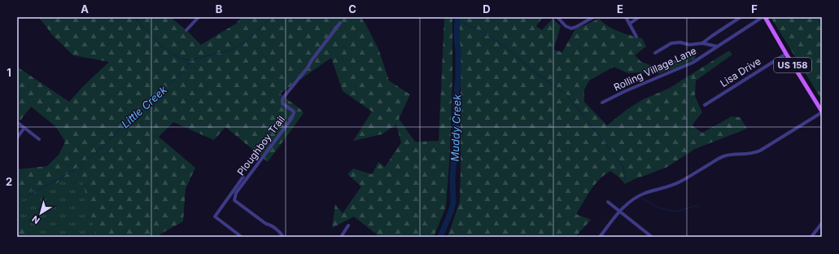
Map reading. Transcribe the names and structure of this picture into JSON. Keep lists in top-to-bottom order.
{
  "streets": {
    "main road": ["US 158"],
    "street": ["Rolling Village Lane", "Lisa Drive", "Ploughboy Trail"]
  },
  "crossings": [
    ["US 158", "Lisa Drive"]
  ],
  "water": ["Little Creek", "Muddy Creek"],
  "north": "bottom left",
  "grid": {
    "columns": [
      "A",
      "B",
      "C",
      "D",
      "E",
      "F"
    ],
    "rows": ["1", "2"]
  }
}
